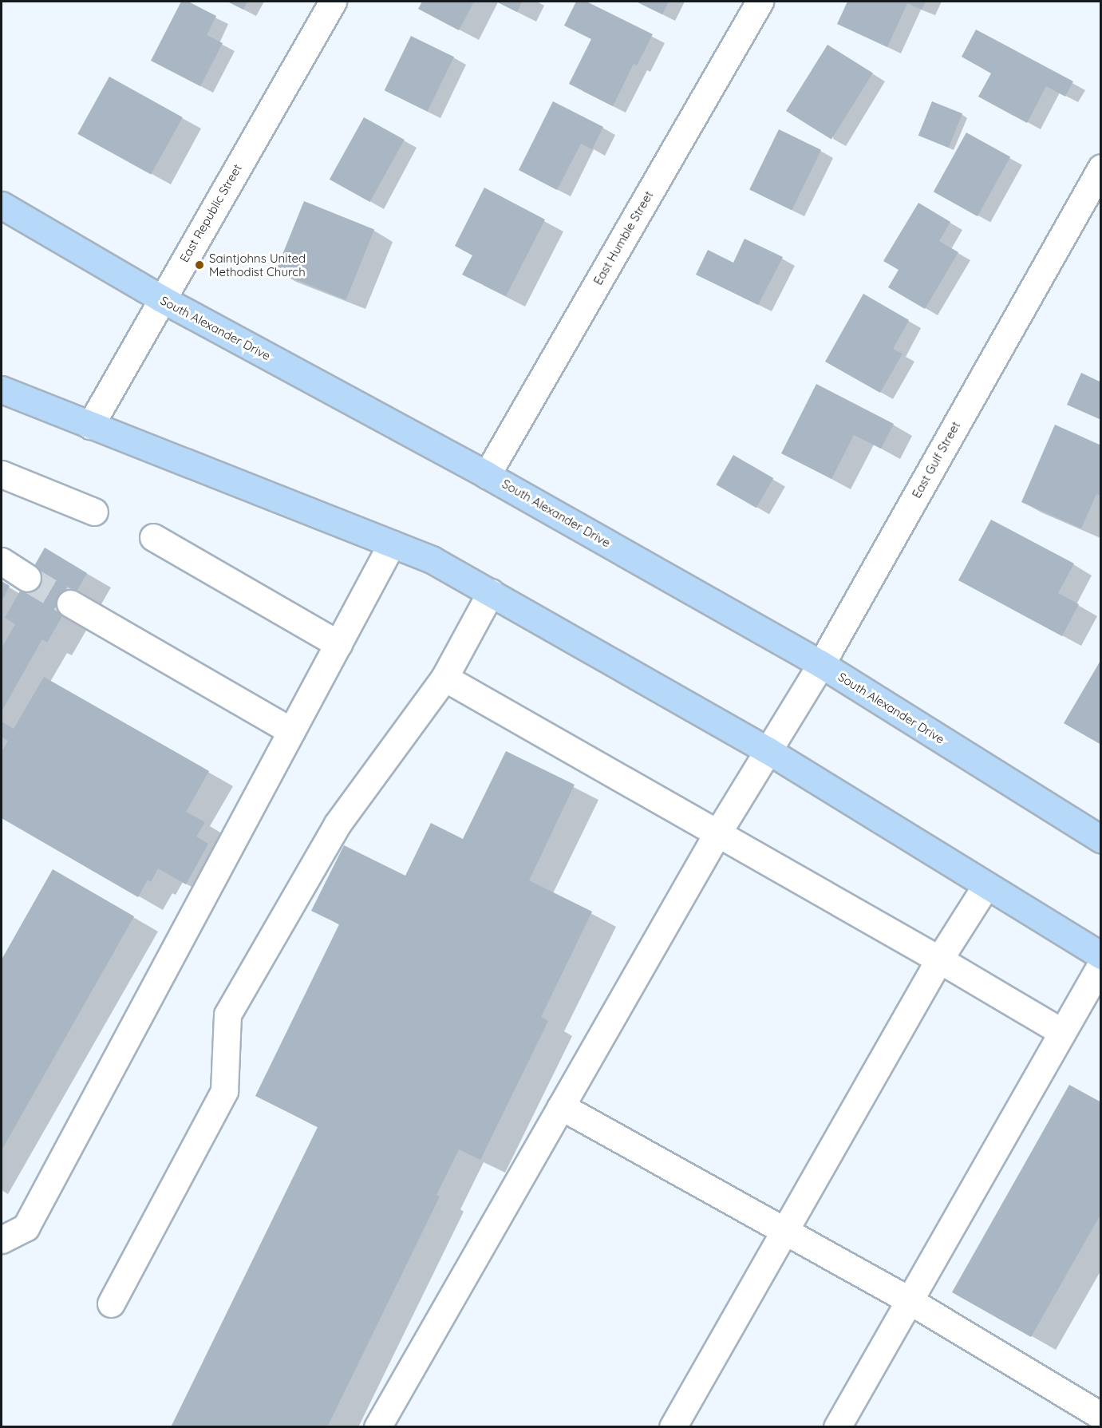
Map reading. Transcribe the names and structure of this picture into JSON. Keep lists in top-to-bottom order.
{
  "streets": {
    "main road": ["South Alexander Drive"],
    "street": ["East Republic Street", "East Humble Street", "East Gulf Street"]
  },
  "crossings": [
    ["East Republic Street", "South Alexander Drive"],
    ["East Humble Street", "South Alexander Drive"],
    ["South Alexander Drive", "East Gulf Street"]
  ],
  "places": ["Saintjohns United Methodist Church"]
}
